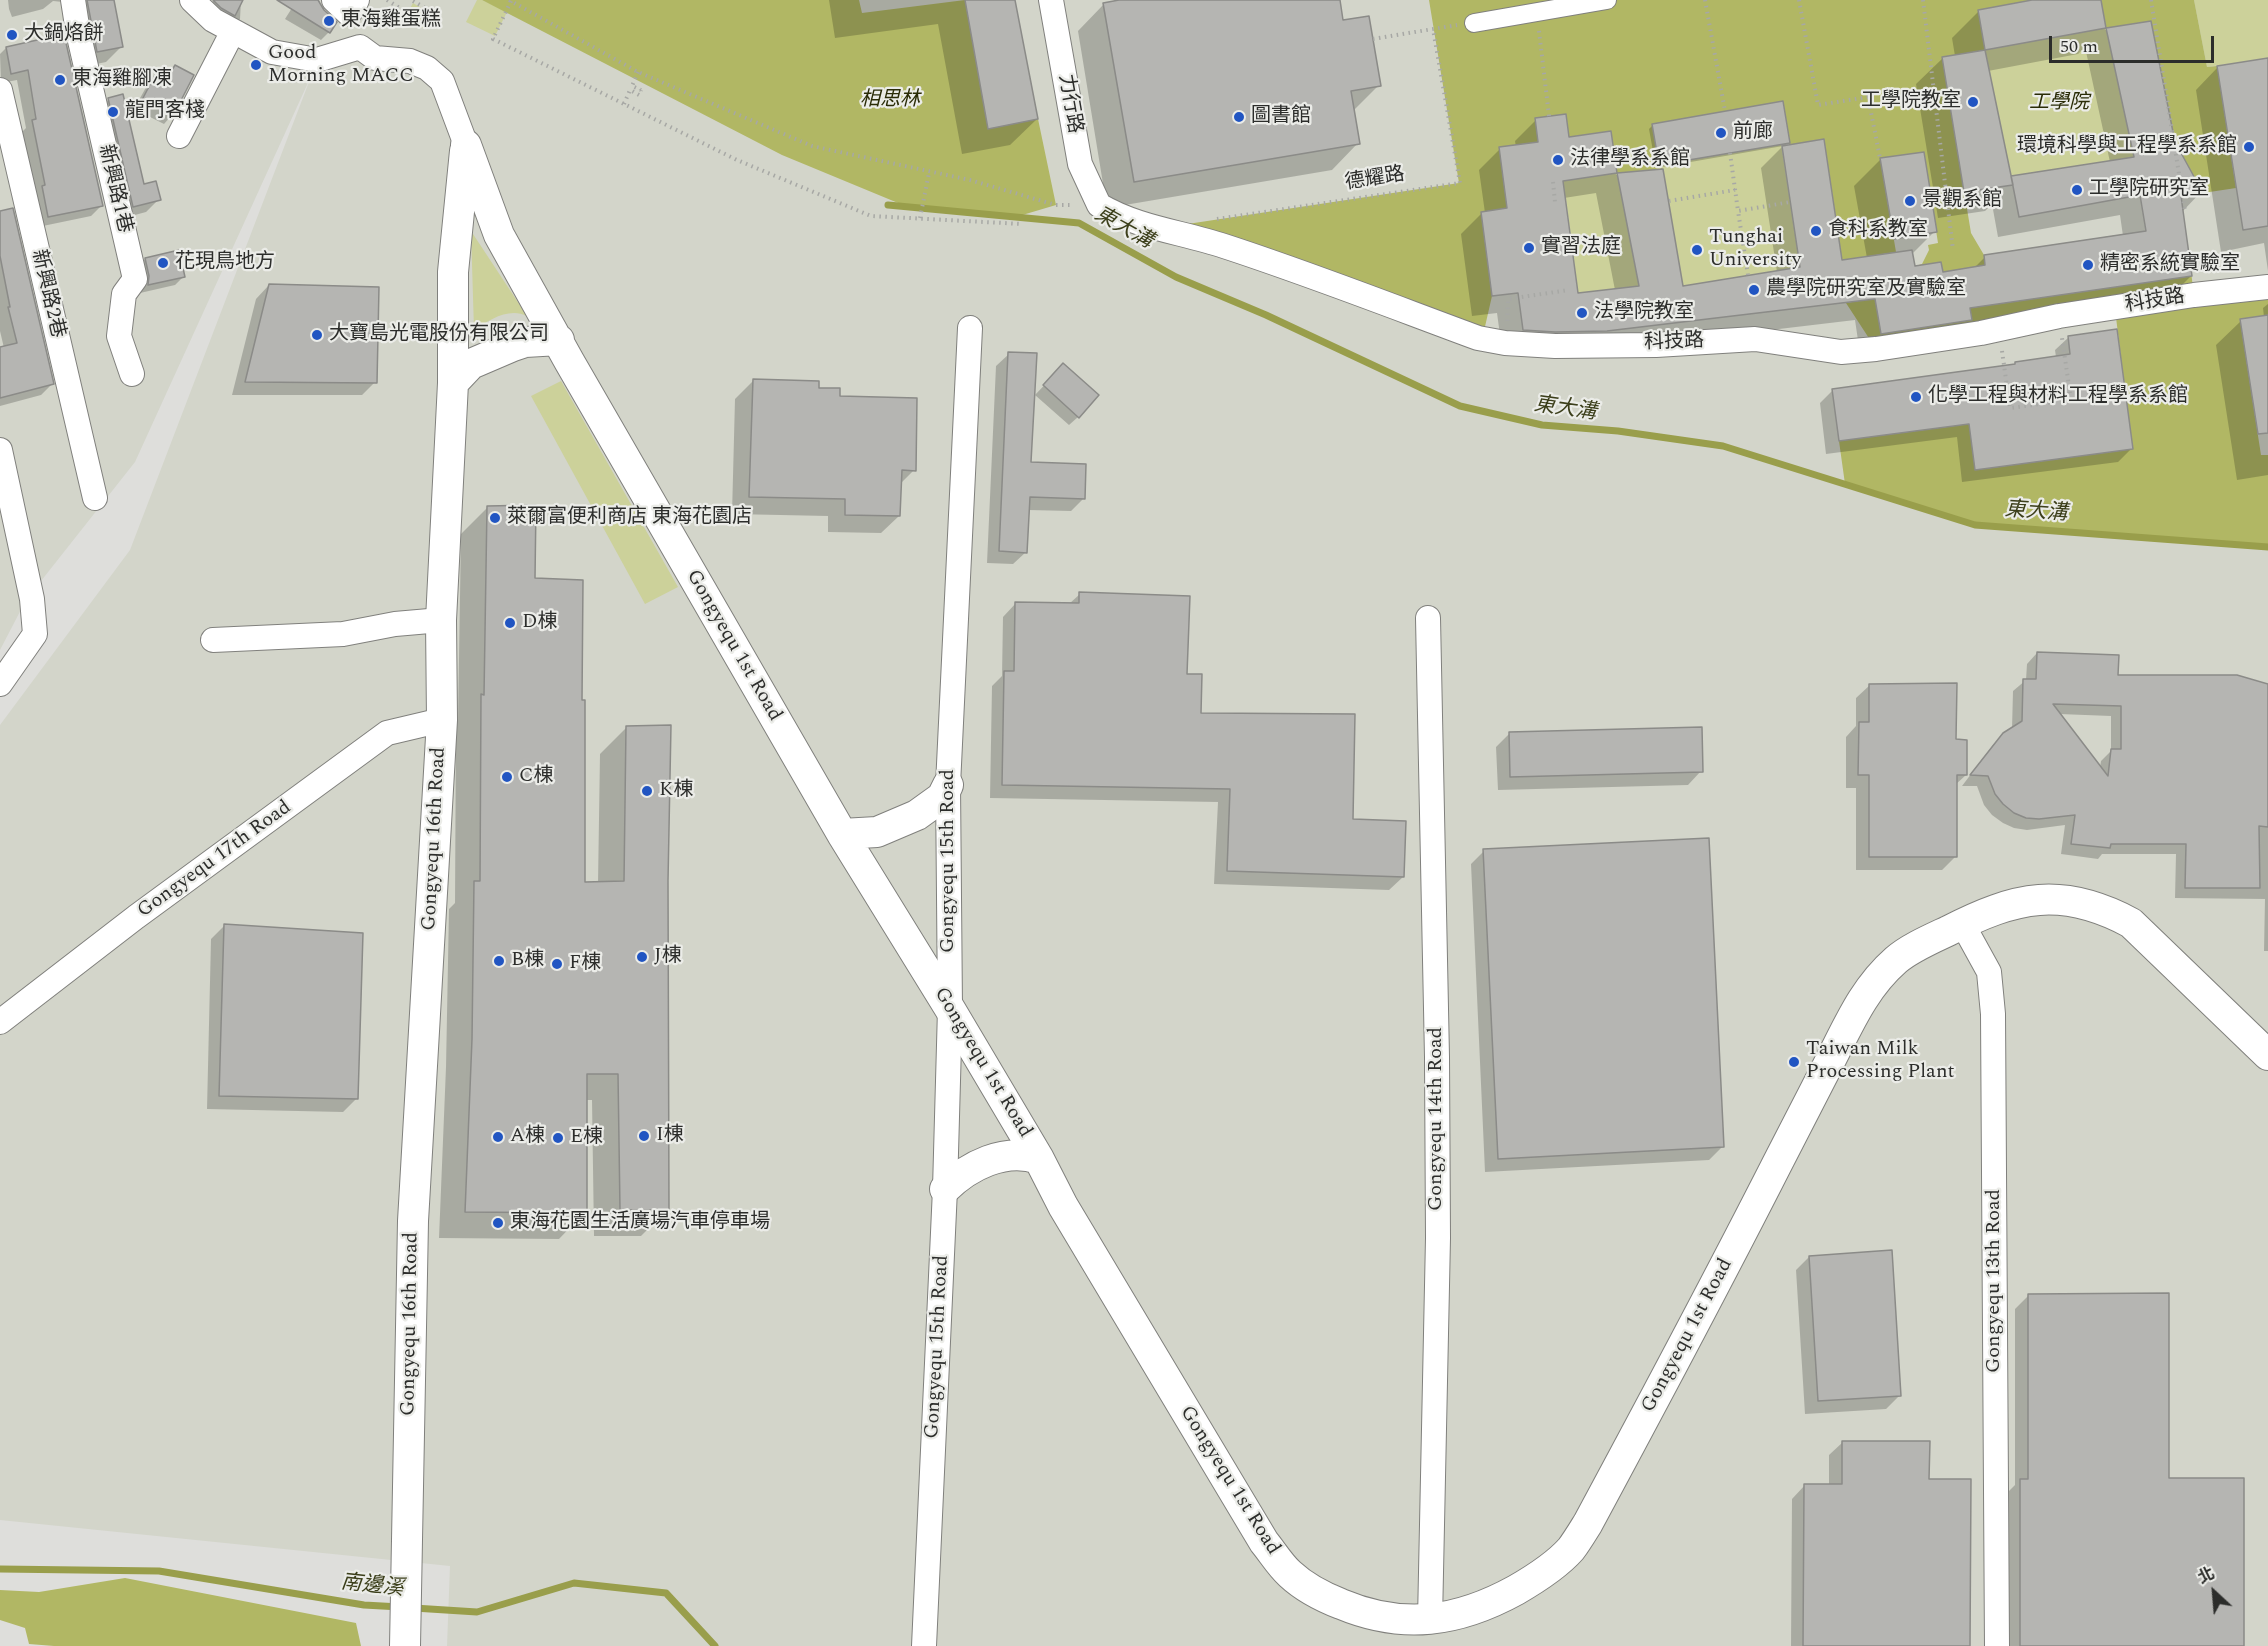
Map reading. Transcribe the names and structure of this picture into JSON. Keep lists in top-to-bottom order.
{
  "streets": {
    "street": [
      "力行路",
      "新興路1巷",
      "新興路2巷",
      "科技路",
      "Gongyequ 1st Road",
      "Gongyequ 16th Road",
      "Gongyequ 17th Road",
      "Gongyequ 15th Road",
      "Gongyequ 14th Road",
      "Gongyequ 13th Road"
    ],
    "path": ["德耀路"]
  },
  "crossings": [
    ["力行路", "科技路"],
    ["Gongyequ 1st Road", "Gongyequ 16th Road"],
    ["Gongyequ 1st Road", "Gongyequ 15th Road"],
    ["Gongyequ 1st Road", "Gongyequ 14th Road"],
    ["Gongyequ 1st Road", "Gongyequ 13th Road"],
    ["Gongyequ 16th Road", "Gongyequ 17th Road"]
  ],
  "water": ["東大溝", "南邊溪"],
  "parks": ["相思林", "工學院"],
  "places": [
    "東海雞蛋糕",
    "大鍋烙餅",
    "Good Morning MACC",
    "東海雞腳凍",
    "工學院教室",
    "龍門客棧",
    "圖書館",
    "前廊",
    "環境科學與工程學系系館",
    "法律學系系館",
    "工學院研究室",
    "景觀系館",
    "食科系教室",
    "實習法庭",
    "Tunghai University",
    "花現鳥地方",
    "精密系統實驗室",
    "農學院研究室及實驗室",
    "法學院教室",
    "大寶島光電股份有限公司",
    "化學工程與材料工程學系系館",
    "萊爾富便利商店 東海花園店",
    "D棟",
    "C棟",
    "K棟",
    "J棟",
    "B棟",
    "F棟",
    "Taiwan Milk Processing Plant",
    "I棟",
    "A棟",
    "E棟",
    "東海花園生活廣場汽車停車場"
  ],
  "scale_bar": "50 m",
  "north": "top left"
}
